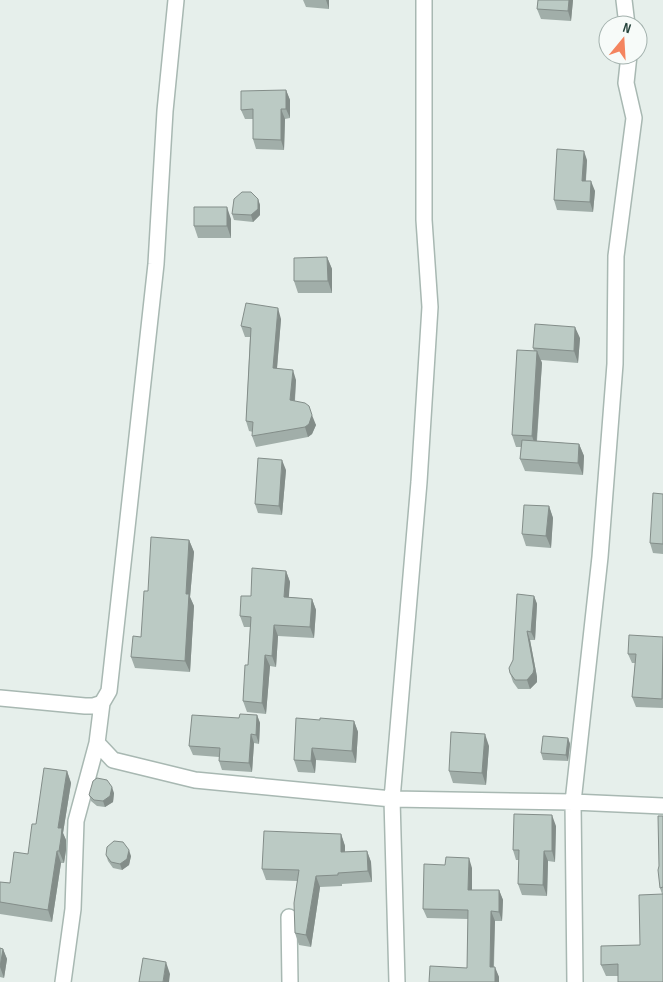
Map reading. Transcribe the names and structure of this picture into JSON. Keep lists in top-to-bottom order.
{
  "north": "top"
}
